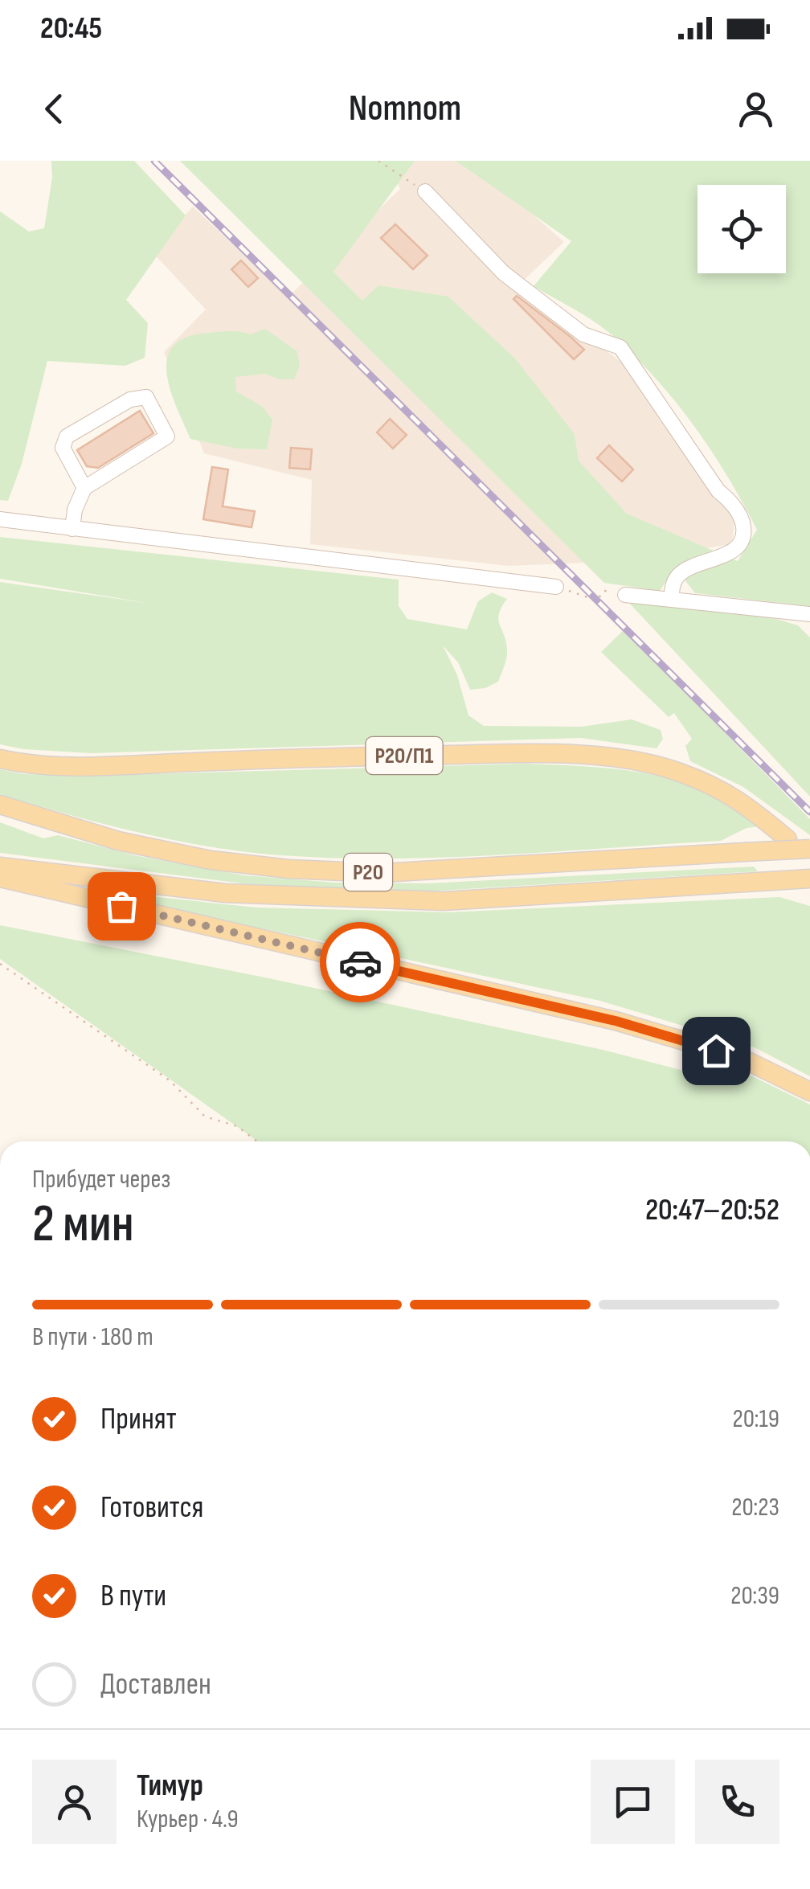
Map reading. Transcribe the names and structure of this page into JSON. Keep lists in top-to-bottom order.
{
  "streets": {
    "main road": ["Р20/П1", "Р20"]
  },
  "page": {
    "status": "20:45",
    "header": "Nomnom",
    "heading": ["2 мин", "Прибудет через", "20:47–20:52"],
    "panel": ["Тимур", "Курьер · 4.9"],
    "bar": "В пути · 180 m",
    "list": [
      ["Принят", "20:19"],
      ["Готовится", "20:23"],
      ["В пути", "20:39"],
      "Доставлен"
    ]
  }
}
